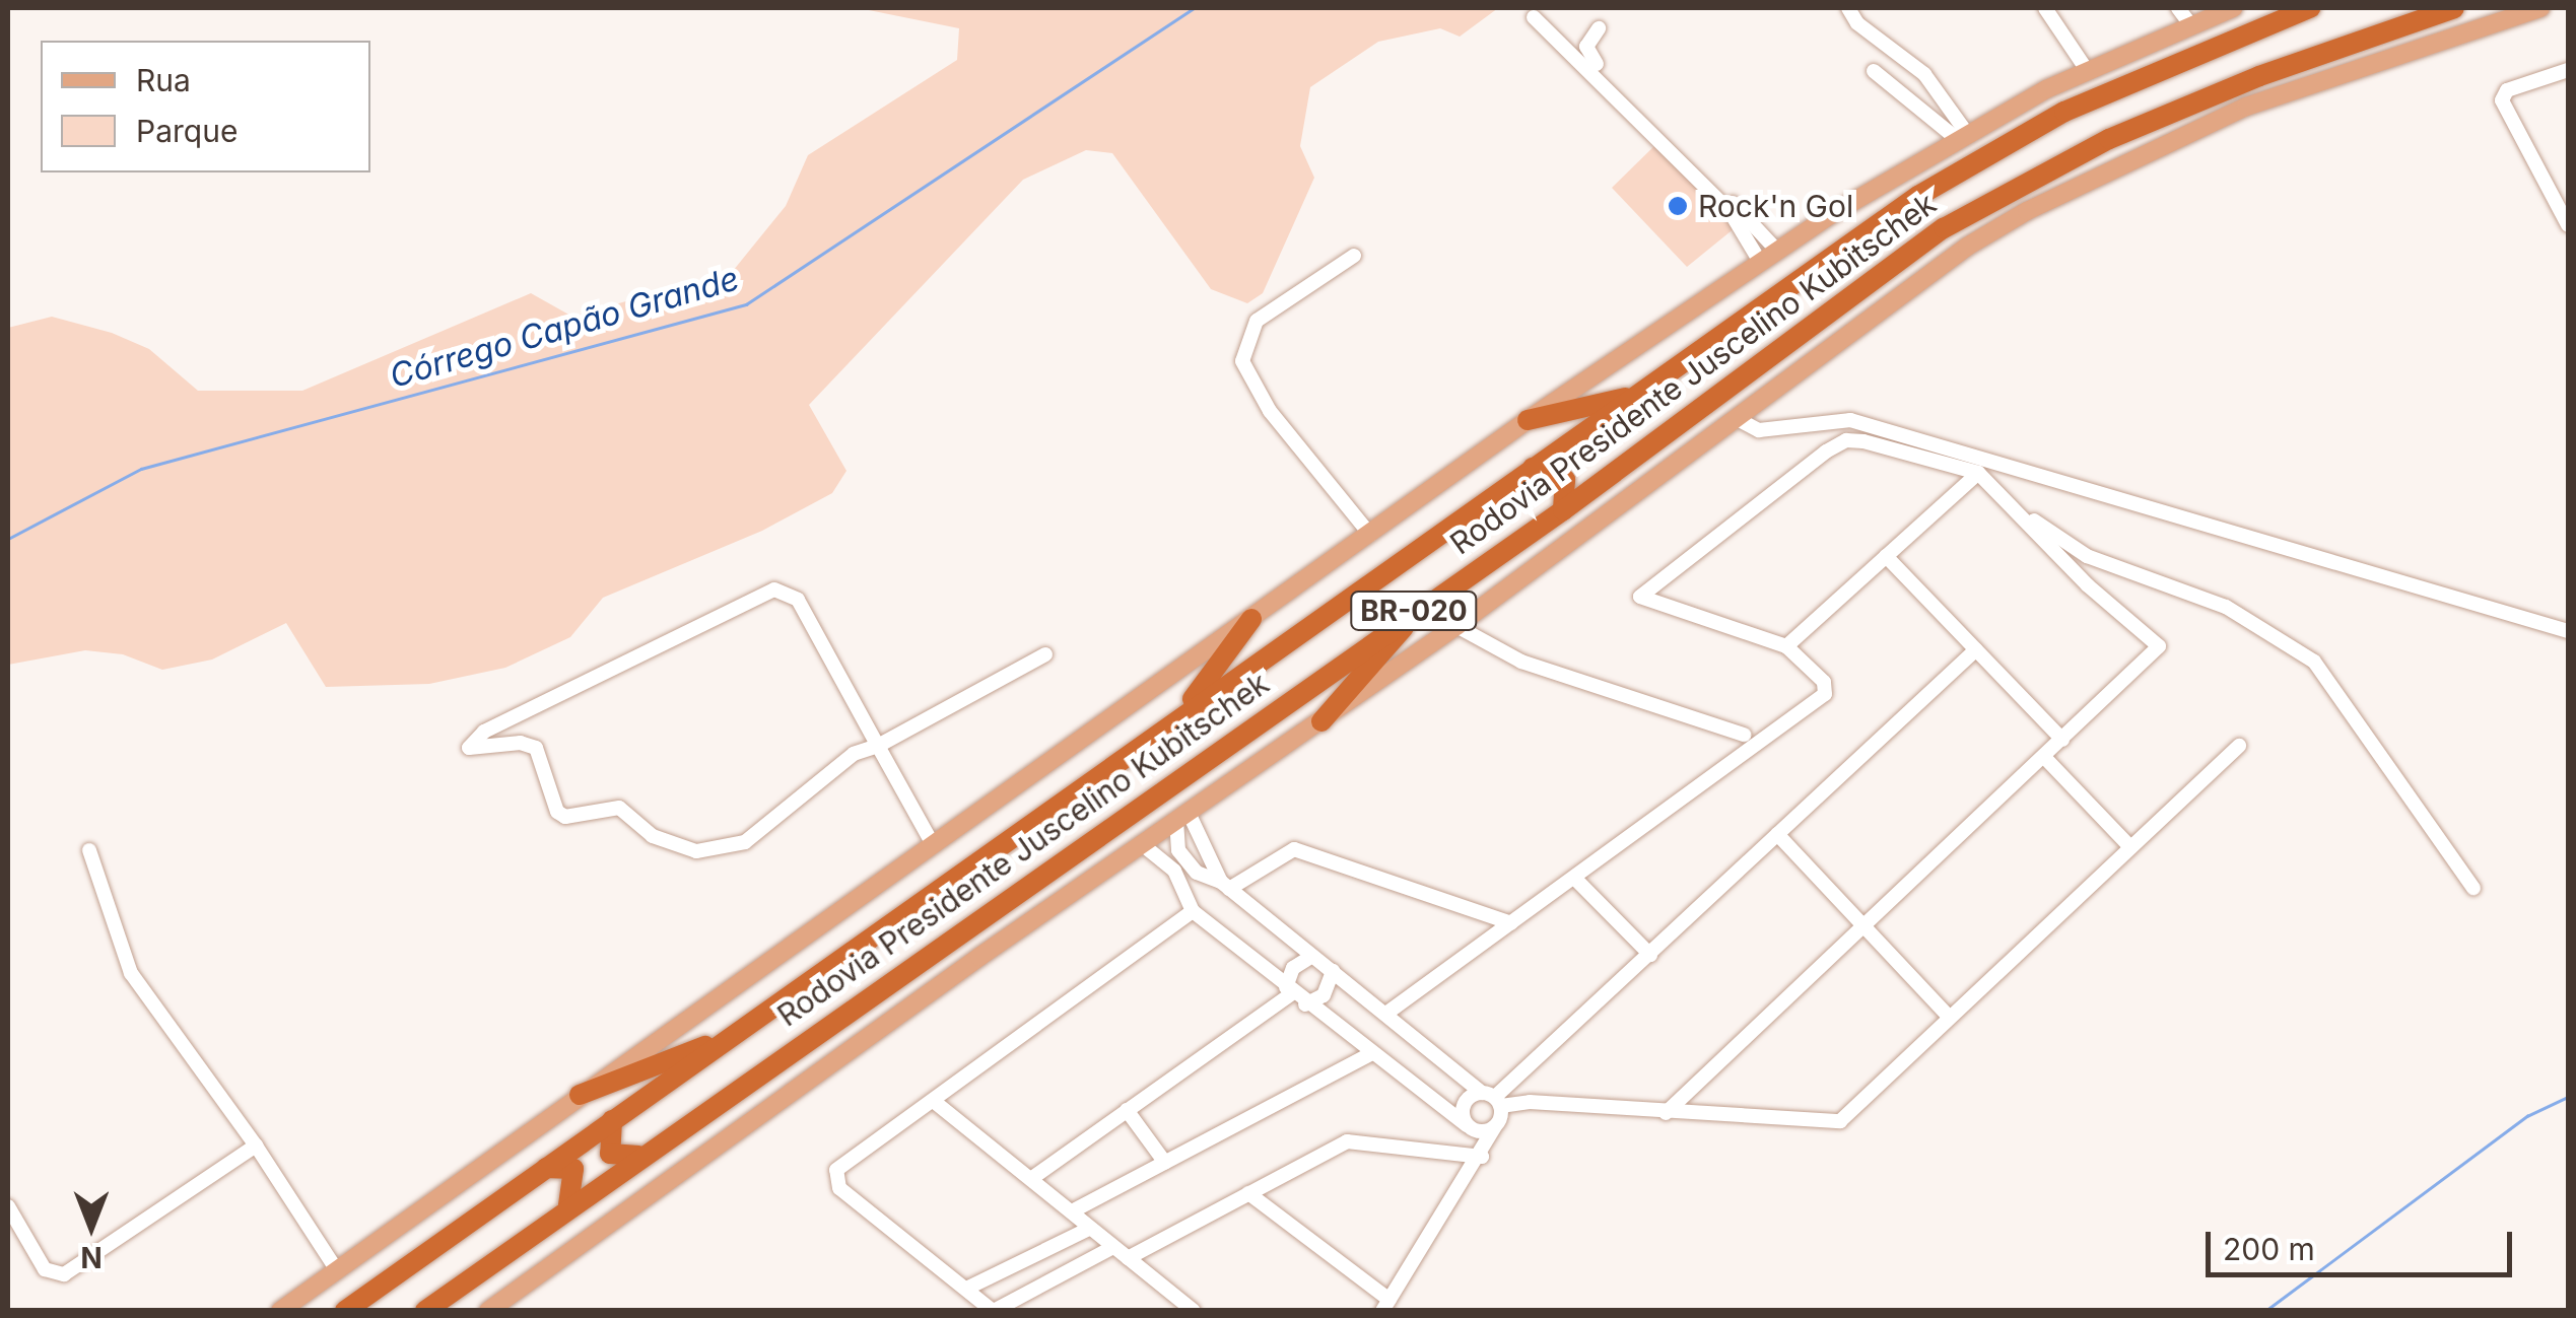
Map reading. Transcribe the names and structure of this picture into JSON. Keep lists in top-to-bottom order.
{
  "streets": {
    "highway": ["Rodovia Presidente Juscelino Kubitschek", "BR-020"]
  },
  "water": ["Córrego Capão Grande"],
  "places": ["Rock'n Gol"],
  "legend": ["Rua", "Parque"],
  "scale_bar": "200 m",
  "north": "bottom"
}
